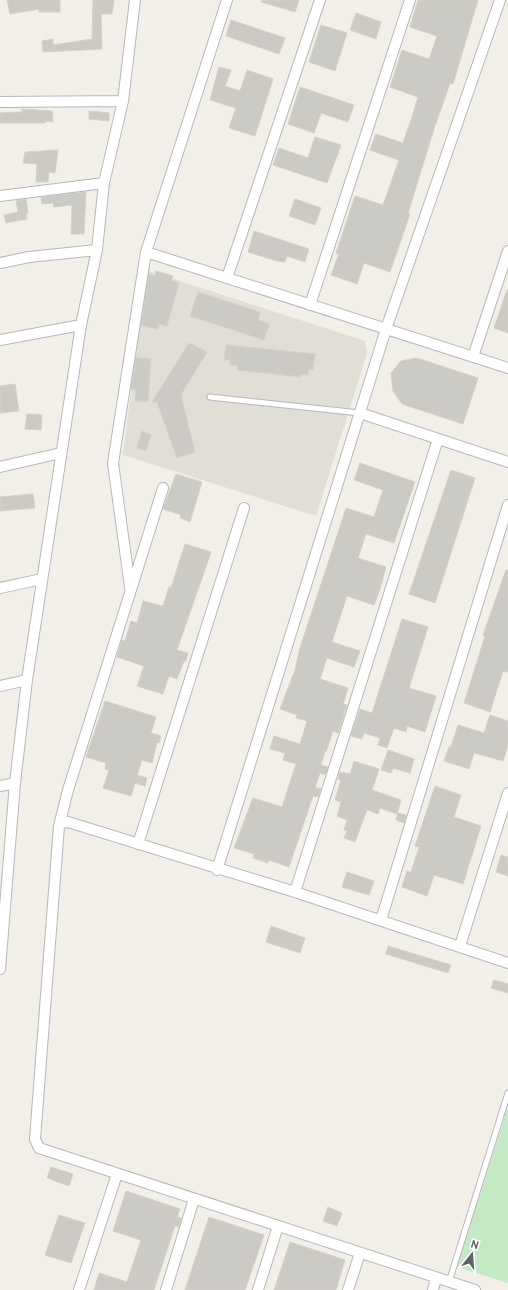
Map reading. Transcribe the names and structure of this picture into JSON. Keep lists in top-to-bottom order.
{
  "north": "top"
}
